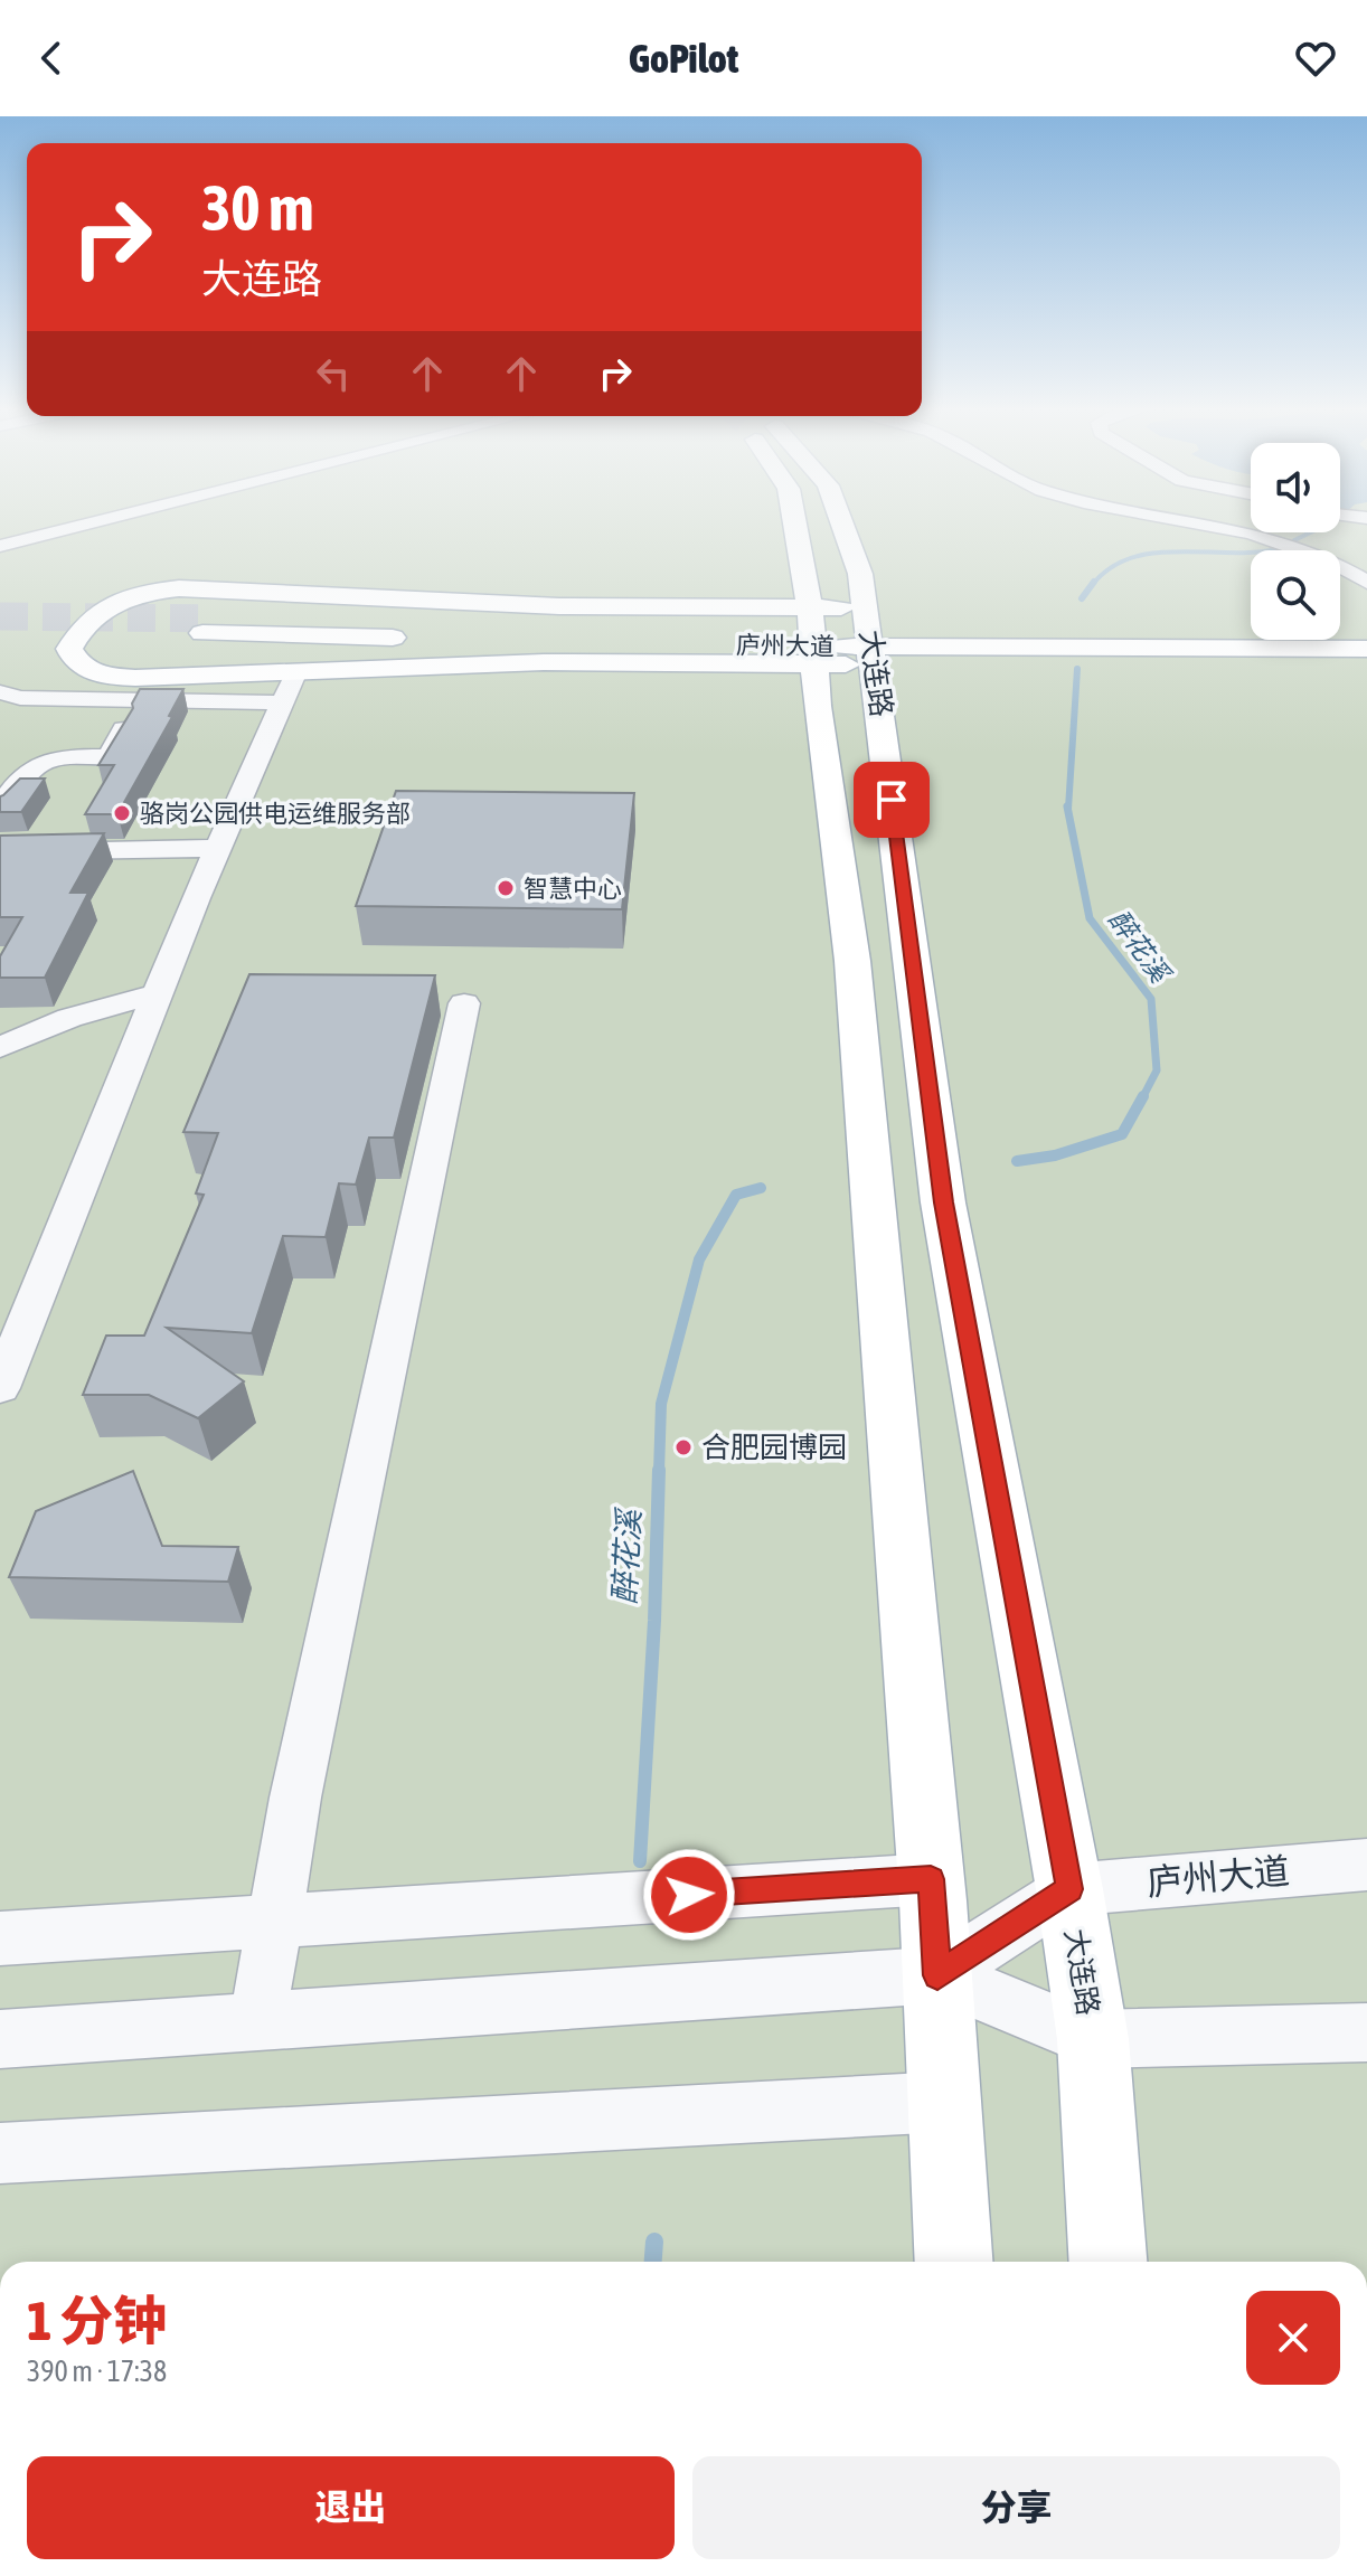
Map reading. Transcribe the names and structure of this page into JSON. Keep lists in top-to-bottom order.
{
  "streets": {
    "main road": ["庐州大道", "大连路"]
  },
  "crossings": [
    ["庐州大道", "大连路"]
  ],
  "water": ["醉花溪"],
  "places": ["骆岗公园供电运维服务部", "智慧中心", "合肥园博园"],
  "page": {
    "header": "GoPilot",
    "turn": ["30 m", "大连路"],
    "heading": ["1 分钟", "390 m · 17:38"],
    "buttons": ["退出", "分享"]
  }
}
